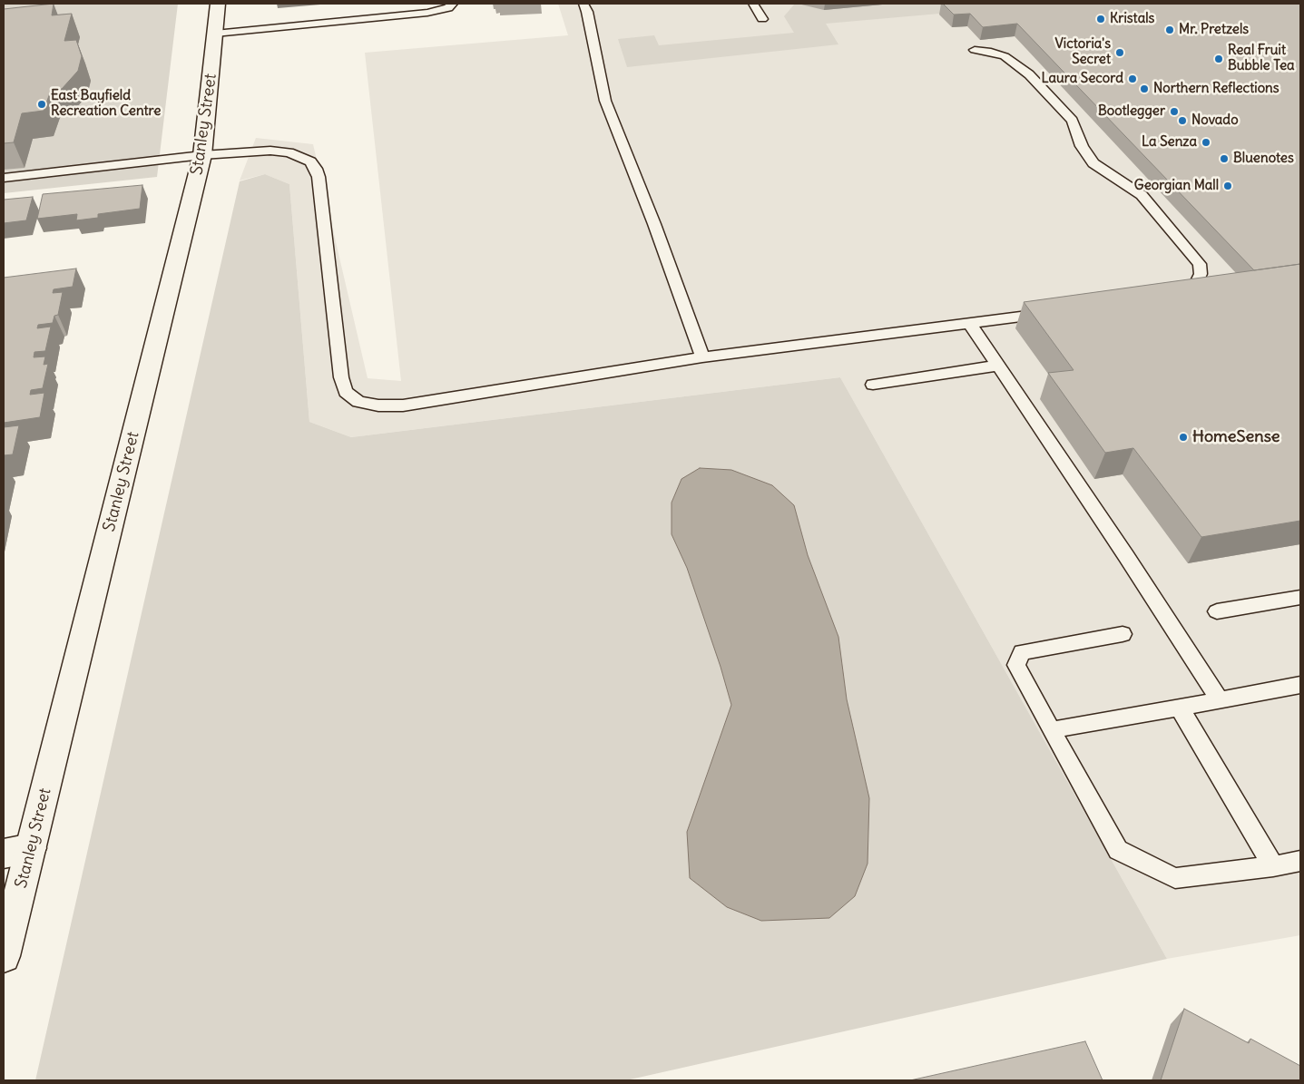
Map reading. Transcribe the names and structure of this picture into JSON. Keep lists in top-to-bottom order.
{
  "streets": {
    "street": ["Stanley Street"]
  },
  "places": [
    "Kristals",
    "Mr. Pretzels",
    "Victoria's Secret",
    "Real Fruit Bubble Tea",
    "Laura Secord",
    "Northern Reflections",
    "East Bayfield Recreation Centre",
    "Bootlegger",
    "Novado",
    "La Senza",
    "Bluenotes",
    "Georgian Mall",
    "HomeSense"
  ]
}
